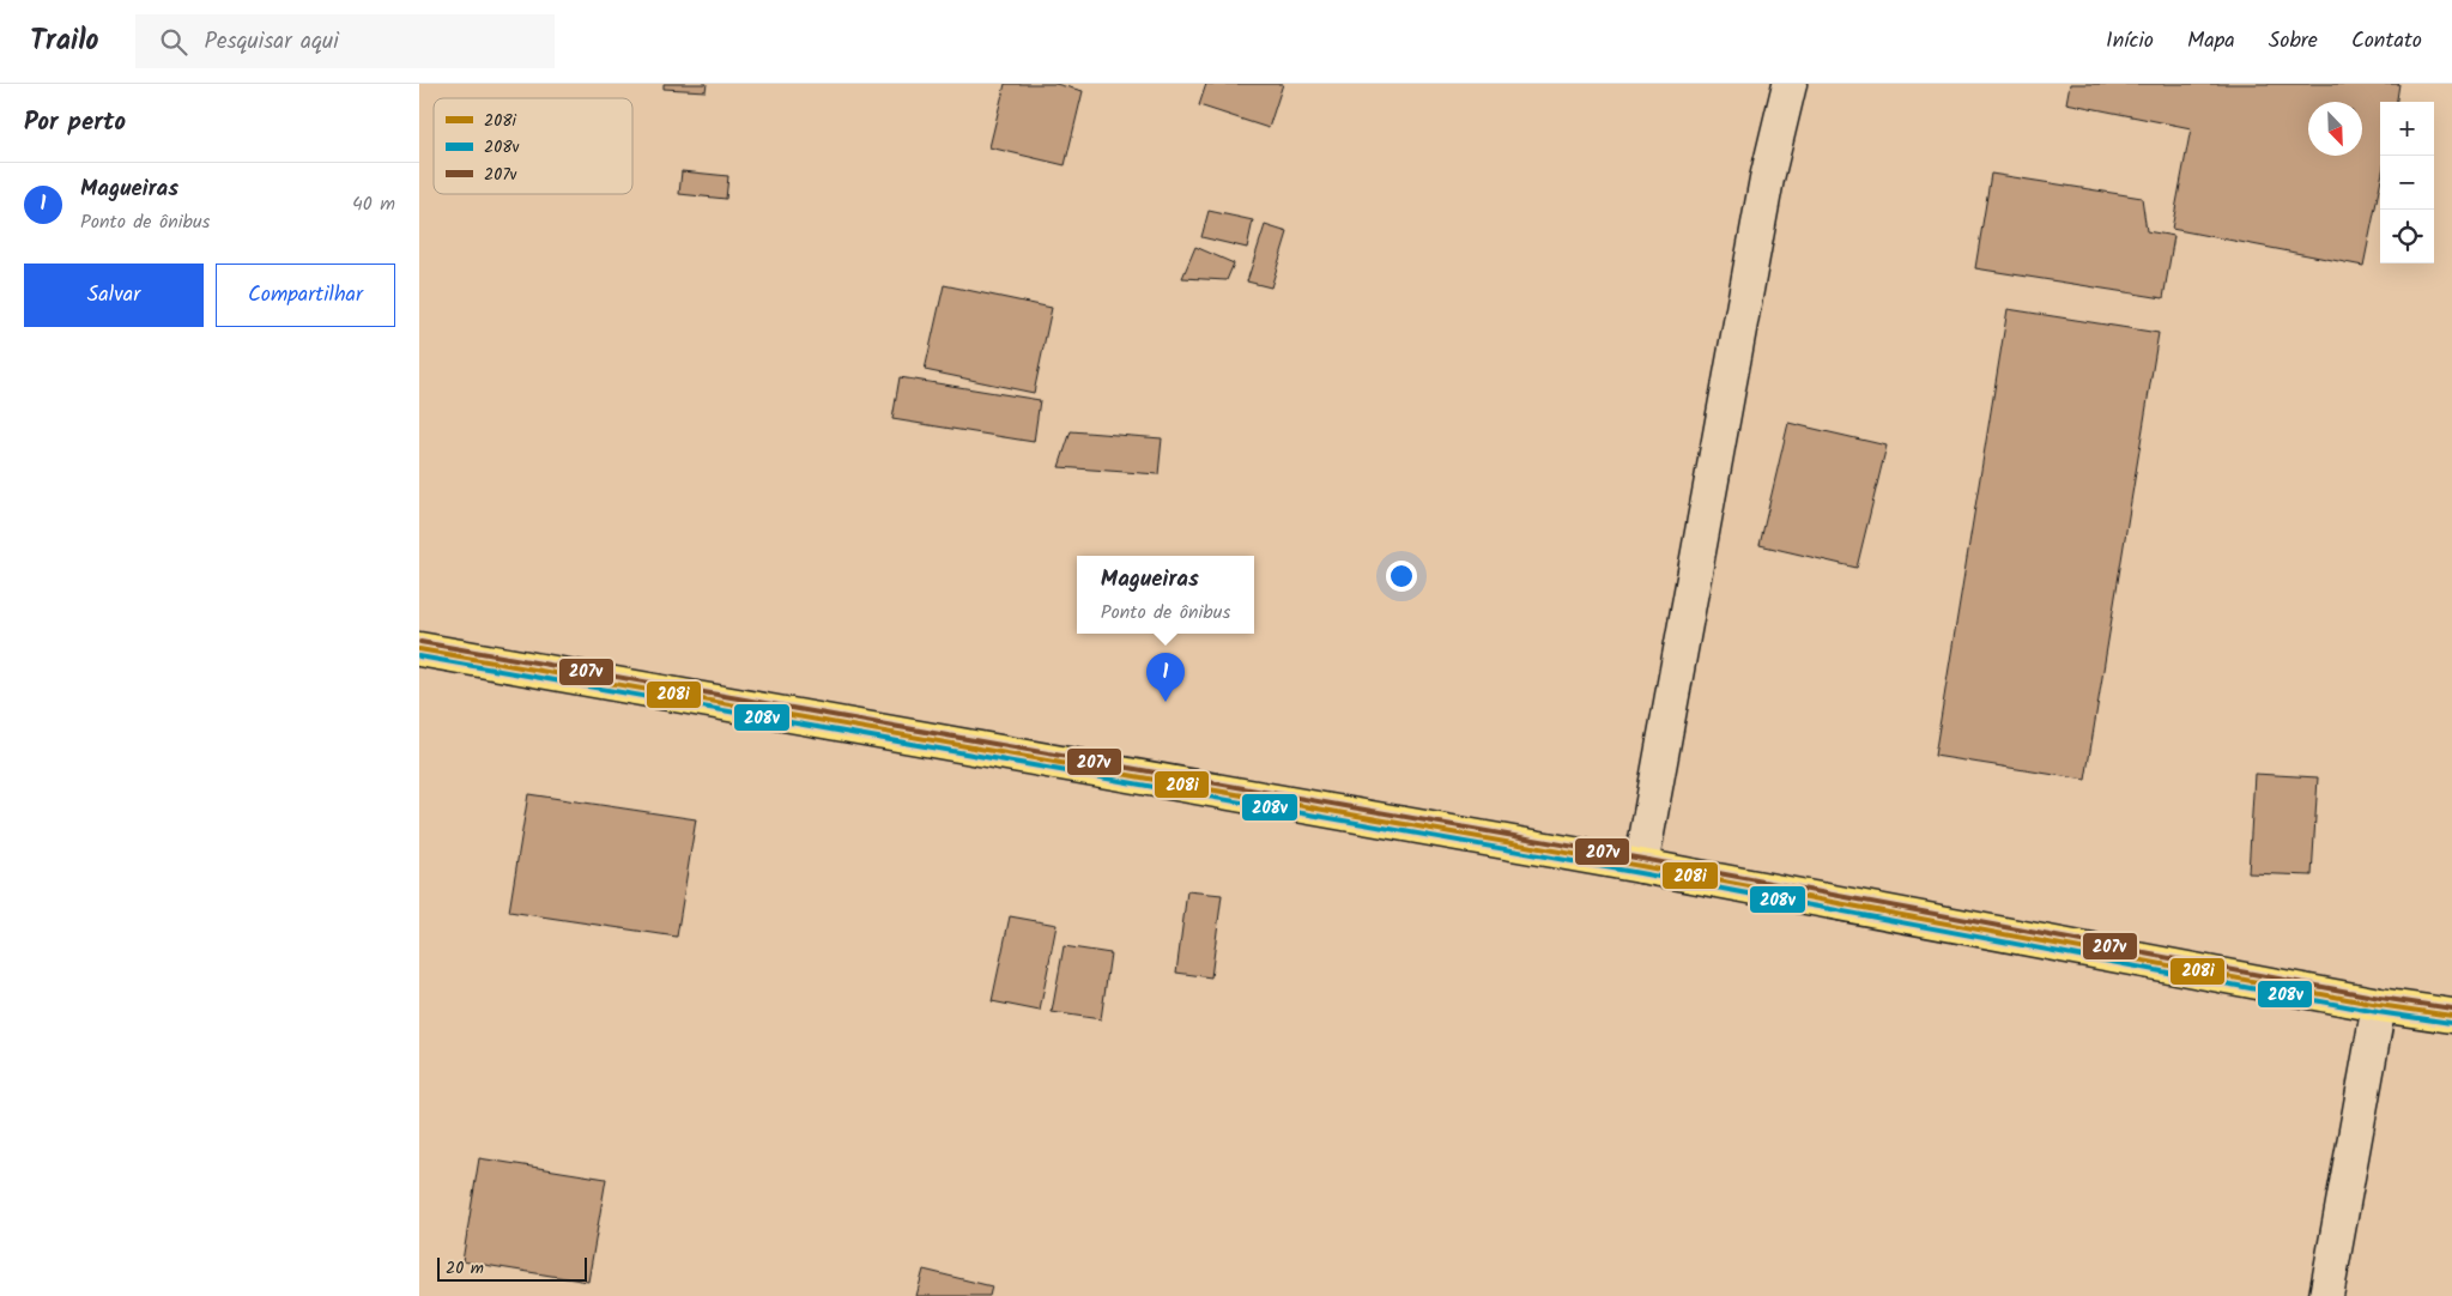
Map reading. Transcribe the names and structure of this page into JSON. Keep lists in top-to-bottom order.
{
  "lines": ["transit line 207v", "transit line 208i", "transit line 208v"],
  "legend": ["208i", "208v", "207v"],
  "scale_bar": "20 m",
  "north": "bottom right",
  "page": {
    "header": "Trailo",
    "search": "Pesquisar aqui",
    "nav": [
      "Início",
      "Mapa",
      "Sobre",
      "Contato"
    ],
    "heading": "Por perto",
    "map_buttons": ["+", "−"],
    "list": [
      {
        "mark": "1",
        "name": "Magueiras",
        "note": "Ponto de ônibus",
        "value": "40 m"
      }
    ],
    "buttons": ["Salvar", "Compartilhar"],
    "popup": ["Magueiras", "Ponto de ônibus"],
    "pins": "1",
    "scale": "20 m"
  }
}
